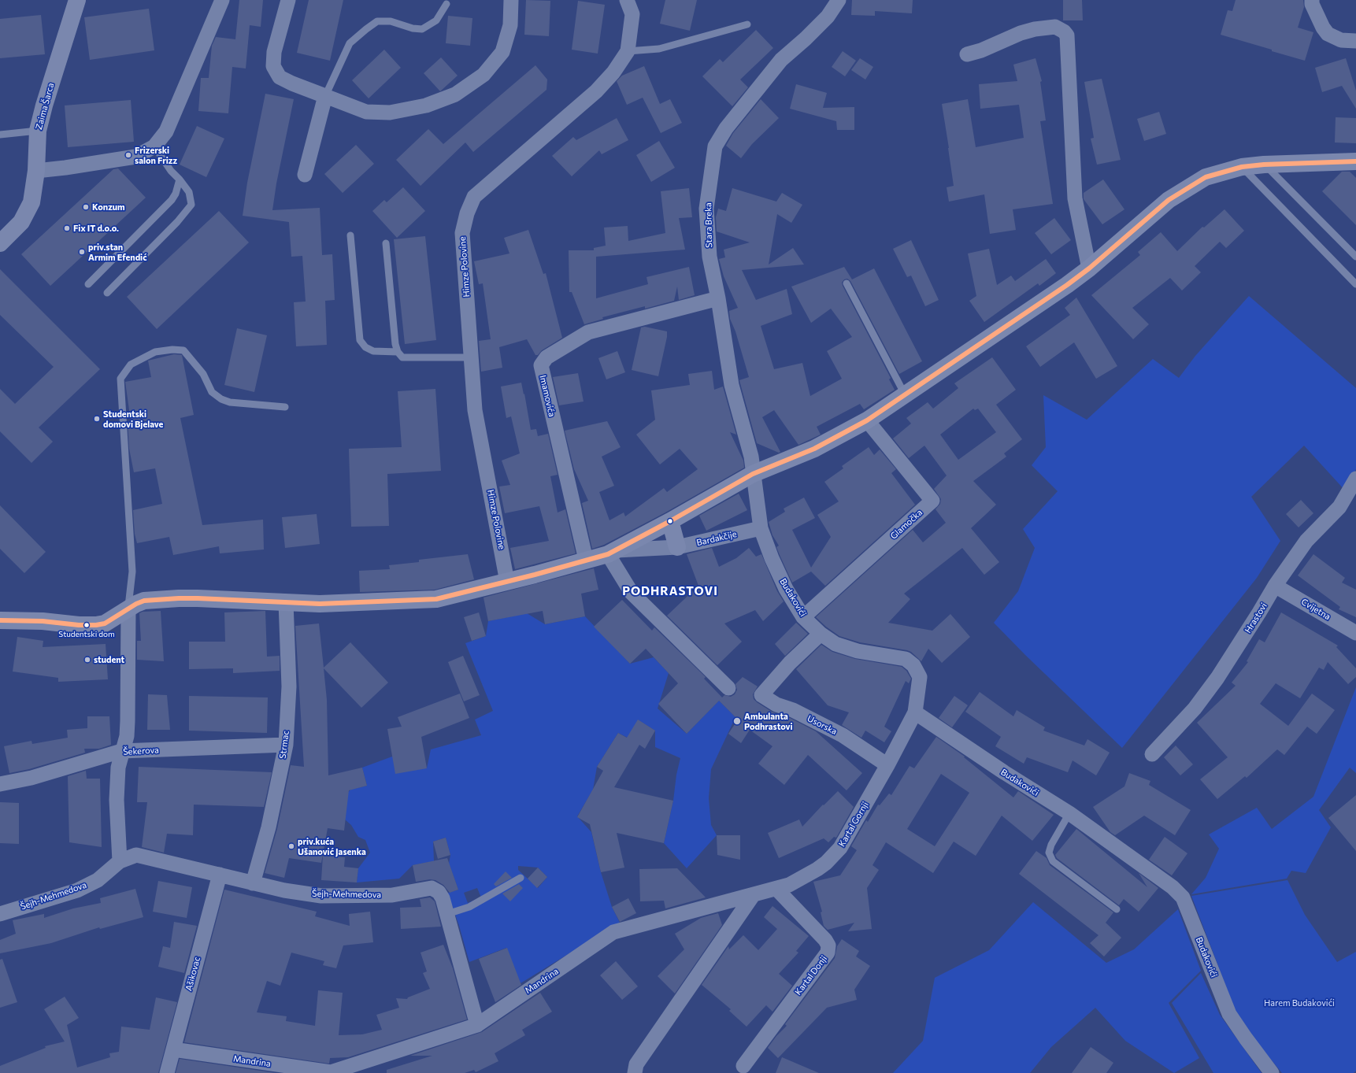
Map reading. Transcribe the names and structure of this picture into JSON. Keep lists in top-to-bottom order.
{
  "streets": {
    "street": [
      "Zaima Šarca",
      "Stara Breka",
      "Himze Polovine",
      "Imamovića",
      "Glamočka",
      "Bardakčije",
      "Budakovići",
      "Cvijetna",
      "Hrastovi",
      "Usorska",
      "Strmac",
      "Šekerova",
      "Kartal Gornji",
      "Šejh-Mehmedova",
      "Ašikovac",
      "Kartal Donji",
      "Mandrina"
    ]
  },
  "crossings": [
    ["Stara Breka", "Imamovića"],
    ["Stara Breka", "Bardakčije"],
    ["Himze Polovine", "Bardakčije"],
    ["Imamovića", "Bardakčije"],
    ["Glamočka", "Bardakčije"],
    ["Glamočka", "Budakovići"],
    ["Bardakčije", "Budakovići"],
    ["Bardakčije", "Strmac"],
    ["Budakovići", "Usorska"],
    ["Budakovići", "Kartal Gornji"],
    ["Cvijetna", "Hrastovi"],
    ["Usorska", "Kartal Gornji"],
    ["Strmac", "Šekerova"],
    ["Strmac", "Šejh-Mehmedova"],
    ["Kartal Gornji", "Kartal Donji"],
    ["Kartal Gornji", "Mandrina"],
    ["Šejh-Mehmedova", "Ašikovac"],
    ["Šejh-Mehmedova", "Mandrina"],
    ["Ašikovac", "Mandrina"]
  ],
  "districts": ["PODHRASTOVI"],
  "parks": ["Harem Budakovići"],
  "places": [
    "Frizerski salon Frizz",
    "Konzum",
    "Fix IT d.o.o.",
    "priv.stan Armim Efendić",
    "Studentski domovi Bjelave",
    "Studentski dom",
    "student",
    "Ambulanta Podhrastovi",
    "priv.kuća Ušanović Jasenka"
  ]
}
